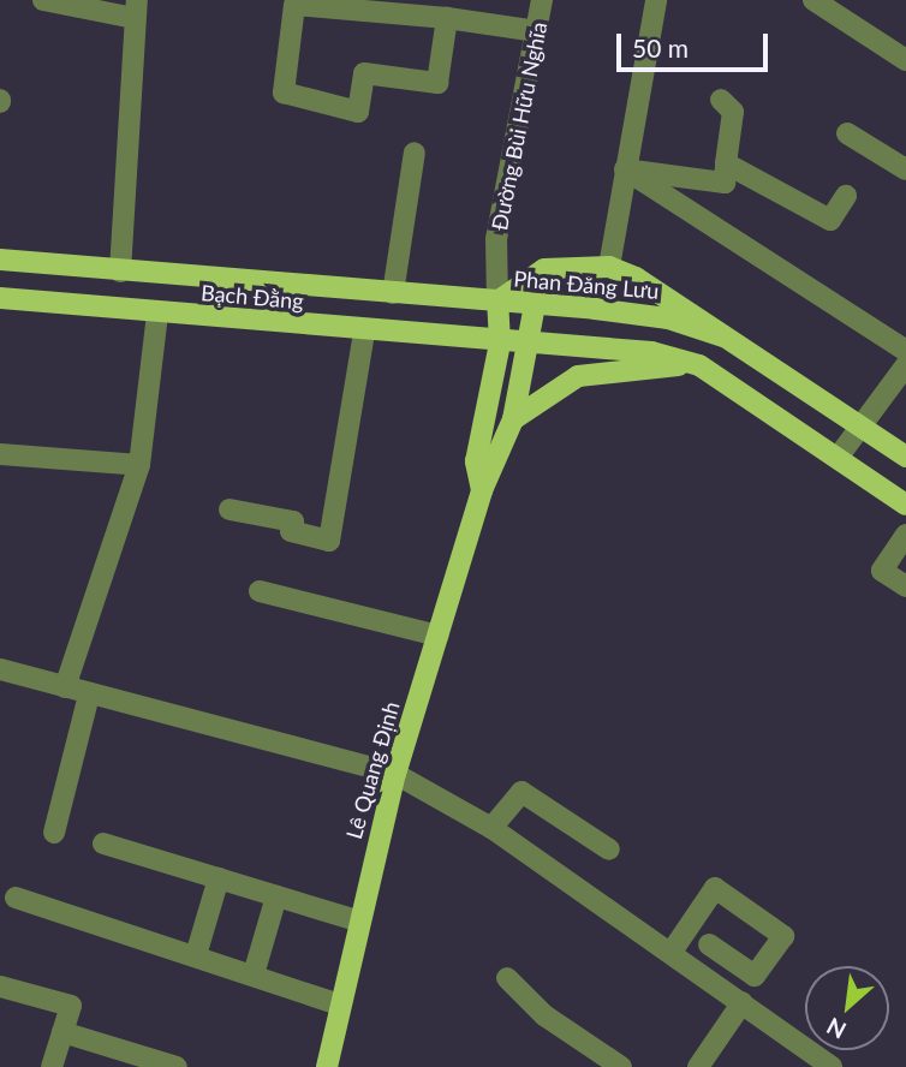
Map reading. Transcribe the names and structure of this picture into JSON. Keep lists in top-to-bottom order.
{
  "streets": {
    "main road": ["Phan Đăng Lưu", "Bạch Đằng", "Lê Quang Định"],
    "street": ["Đường Bùi Hữu Nghĩa"]
  },
  "crossings": [
    ["Đường Bùi Hữu Nghĩa", "Phan Đăng Lưu"],
    ["Đường Bùi Hữu Nghĩa", "Bạch Đằng"],
    ["Đường Bùi Hữu Nghĩa", "Lê Quang Định"],
    ["Phan Đăng Lưu", "Bạch Đằng"],
    ["Phan Đăng Lưu", "Lê Quang Định"],
    ["Bạch Đằng", "Lê Quang Định"]
  ],
  "scale_bar": "50 m",
  "north": "bottom left"
}
